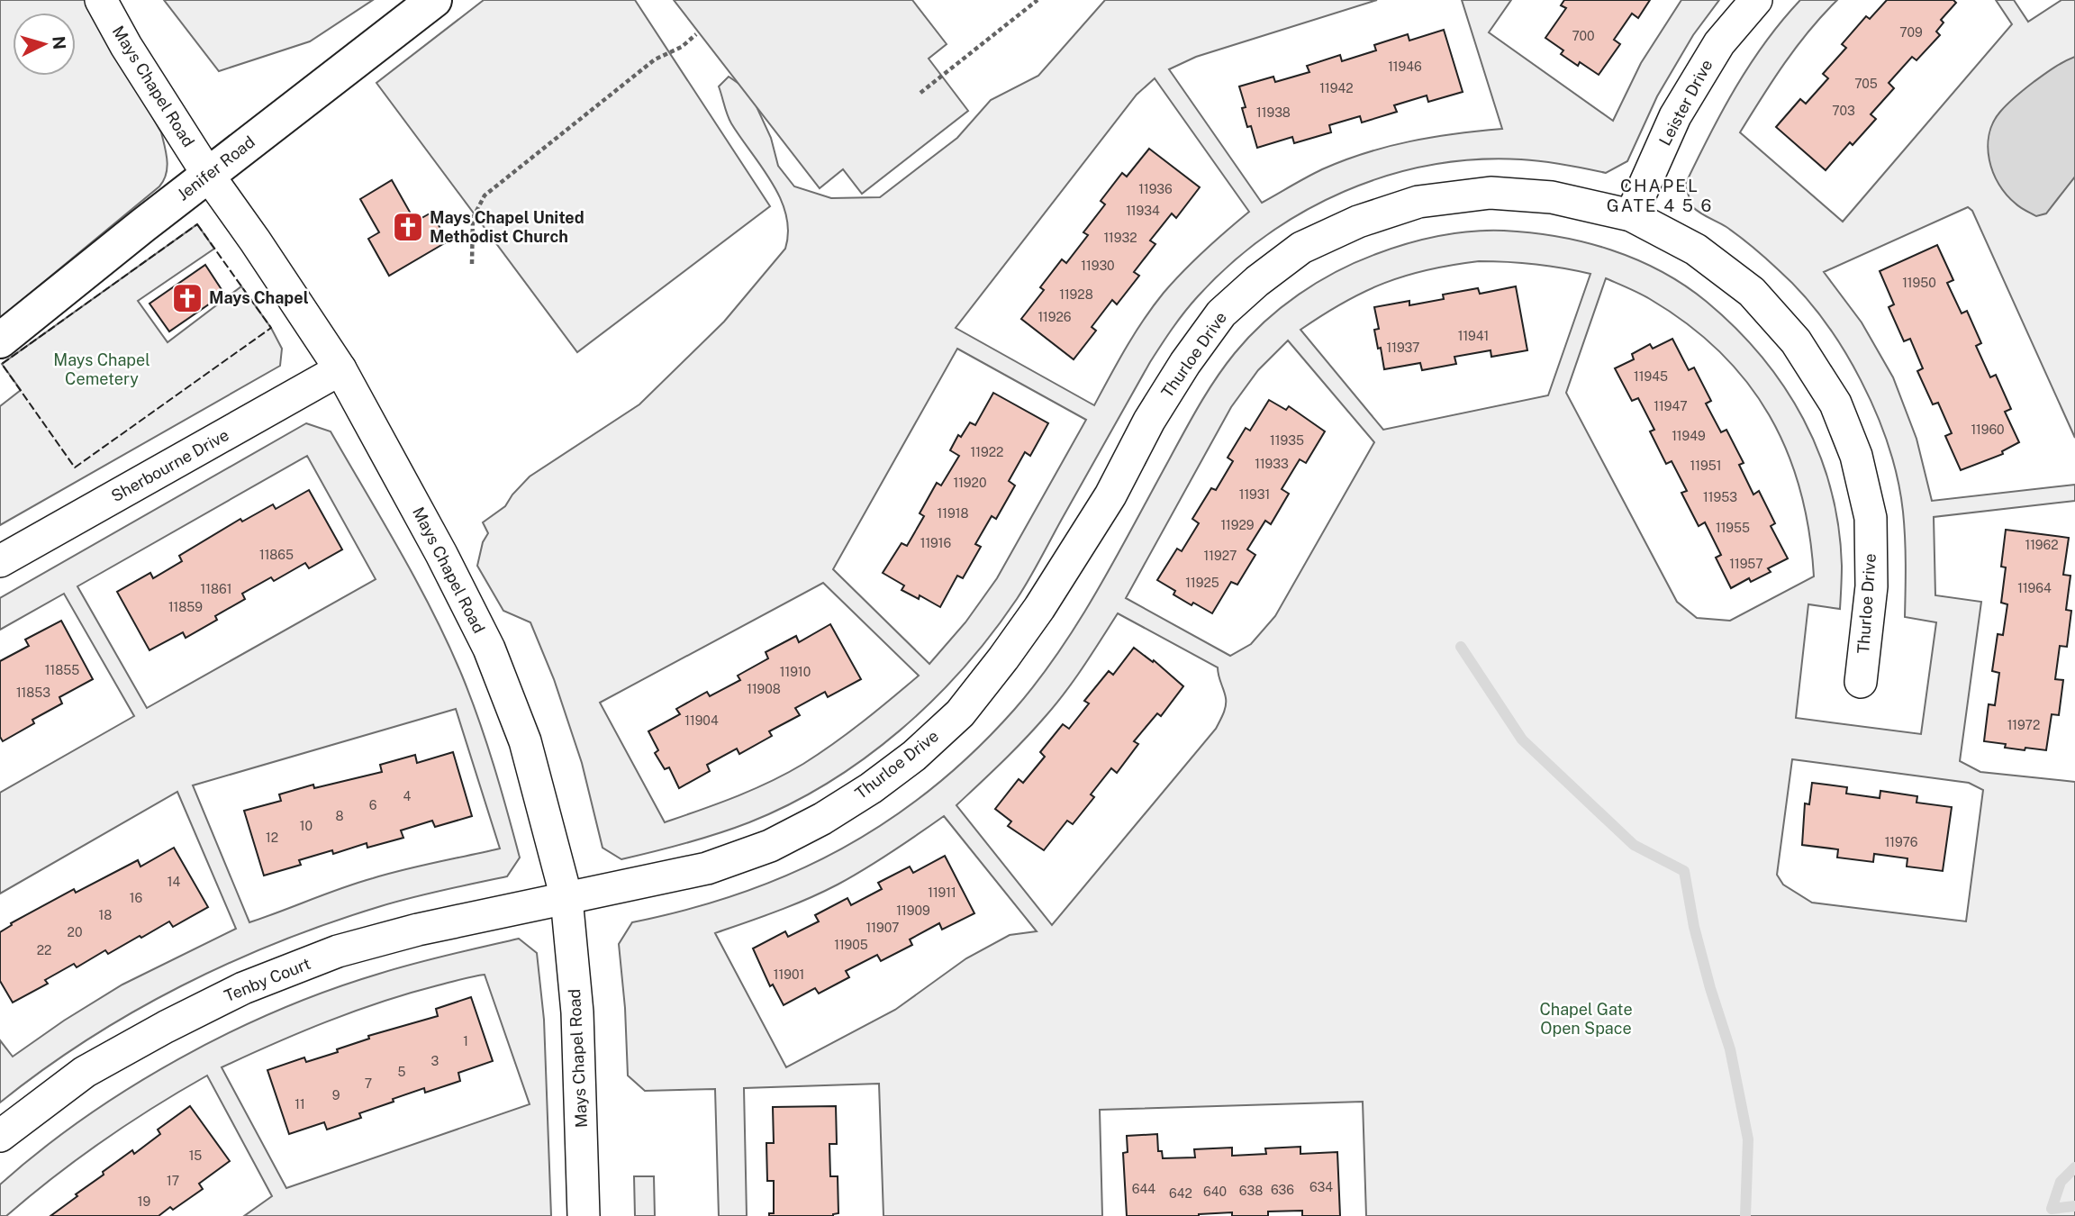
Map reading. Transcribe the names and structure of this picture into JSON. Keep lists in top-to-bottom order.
{
  "streets": {
    "street": [
      "Mays Chapel Road",
      "Leister Drive",
      "Jenifer Road",
      "Thurloe Drive",
      "Sherbourne Drive",
      "Tenby Court"
    ]
  },
  "crossings": [
    ["Mays Chapel Road", "Jenifer Road"],
    ["Mays Chapel Road", "Thurloe Drive"],
    ["Mays Chapel Road", "Sherbourne Drive"],
    ["Mays Chapel Road", "Tenby Court"],
    ["Leister Drive", "Thurloe Drive"],
    ["Thurloe Drive", "Tenby Court"]
  ],
  "districts": ["CHAPEL GATE 4 5 6"],
  "parks": ["Mays Chapel Cemetery", "Chapel Gate Open Space"],
  "places": {
    "church": ["Mays Chapel United Methodist Church", "Mays Chapel"]
  },
  "house_numbers": [
    "709",
    "700",
    "11946",
    "705",
    "11942",
    "703",
    "11938",
    "11936",
    "11934",
    "11932",
    "11930",
    "11950",
    "11928",
    "11926",
    "11941",
    "11937",
    "11945",
    "11947",
    "11960",
    "11949",
    "11935",
    "11922",
    "11933",
    "11951",
    "11920",
    "11931",
    "11953",
    "11918",
    "11929",
    "11955",
    "11916",
    "11962",
    "11865",
    "11927",
    "11957",
    "11925",
    "11964",
    "11861",
    "11859",
    "11855",
    "11910",
    "11908",
    "11853",
    "11904",
    "11972",
    "4",
    "6",
    "8",
    "10",
    "12",
    "11976",
    "14",
    "11911",
    "16",
    "11909",
    "18",
    "11907",
    "20",
    "11905",
    "22",
    "11901",
    "1",
    "3",
    "5",
    "7",
    "9",
    "11",
    "15",
    "17",
    "634",
    "644",
    "636",
    "638",
    "640",
    "642",
    "19"
  ],
  "north": "right"
}
